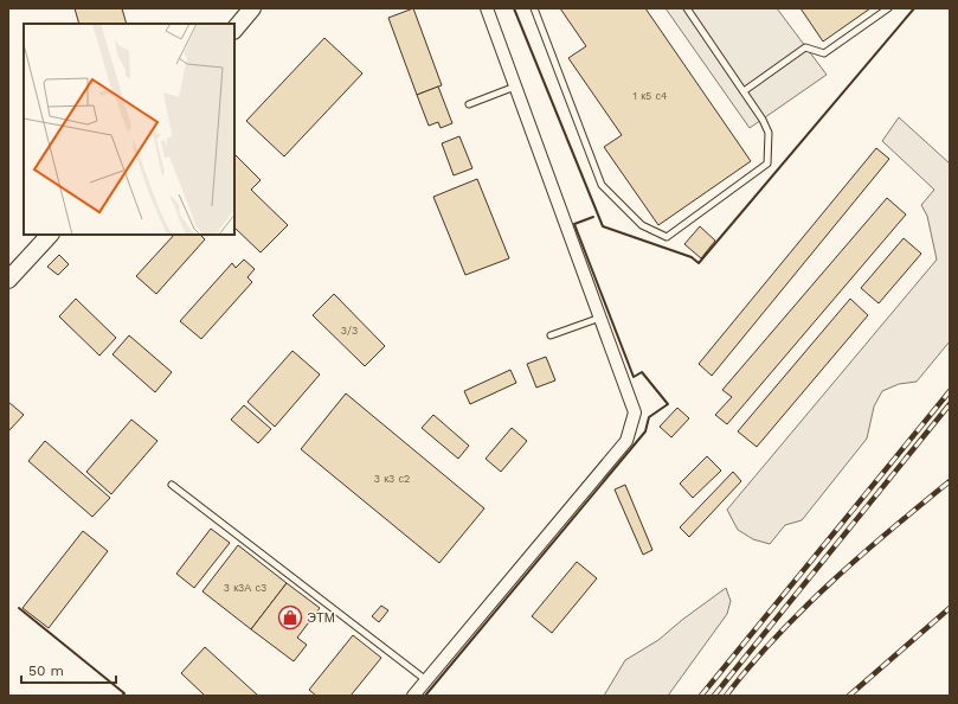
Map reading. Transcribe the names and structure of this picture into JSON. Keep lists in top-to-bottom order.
{
  "places": {
    "shop": ["ЭТМ"]
  },
  "house_numbers": [
    "1 к5 с4",
    "3/3",
    "3 к3 с2",
    "3 к3А с3"
  ],
  "scale_bar": "50 m"
}
